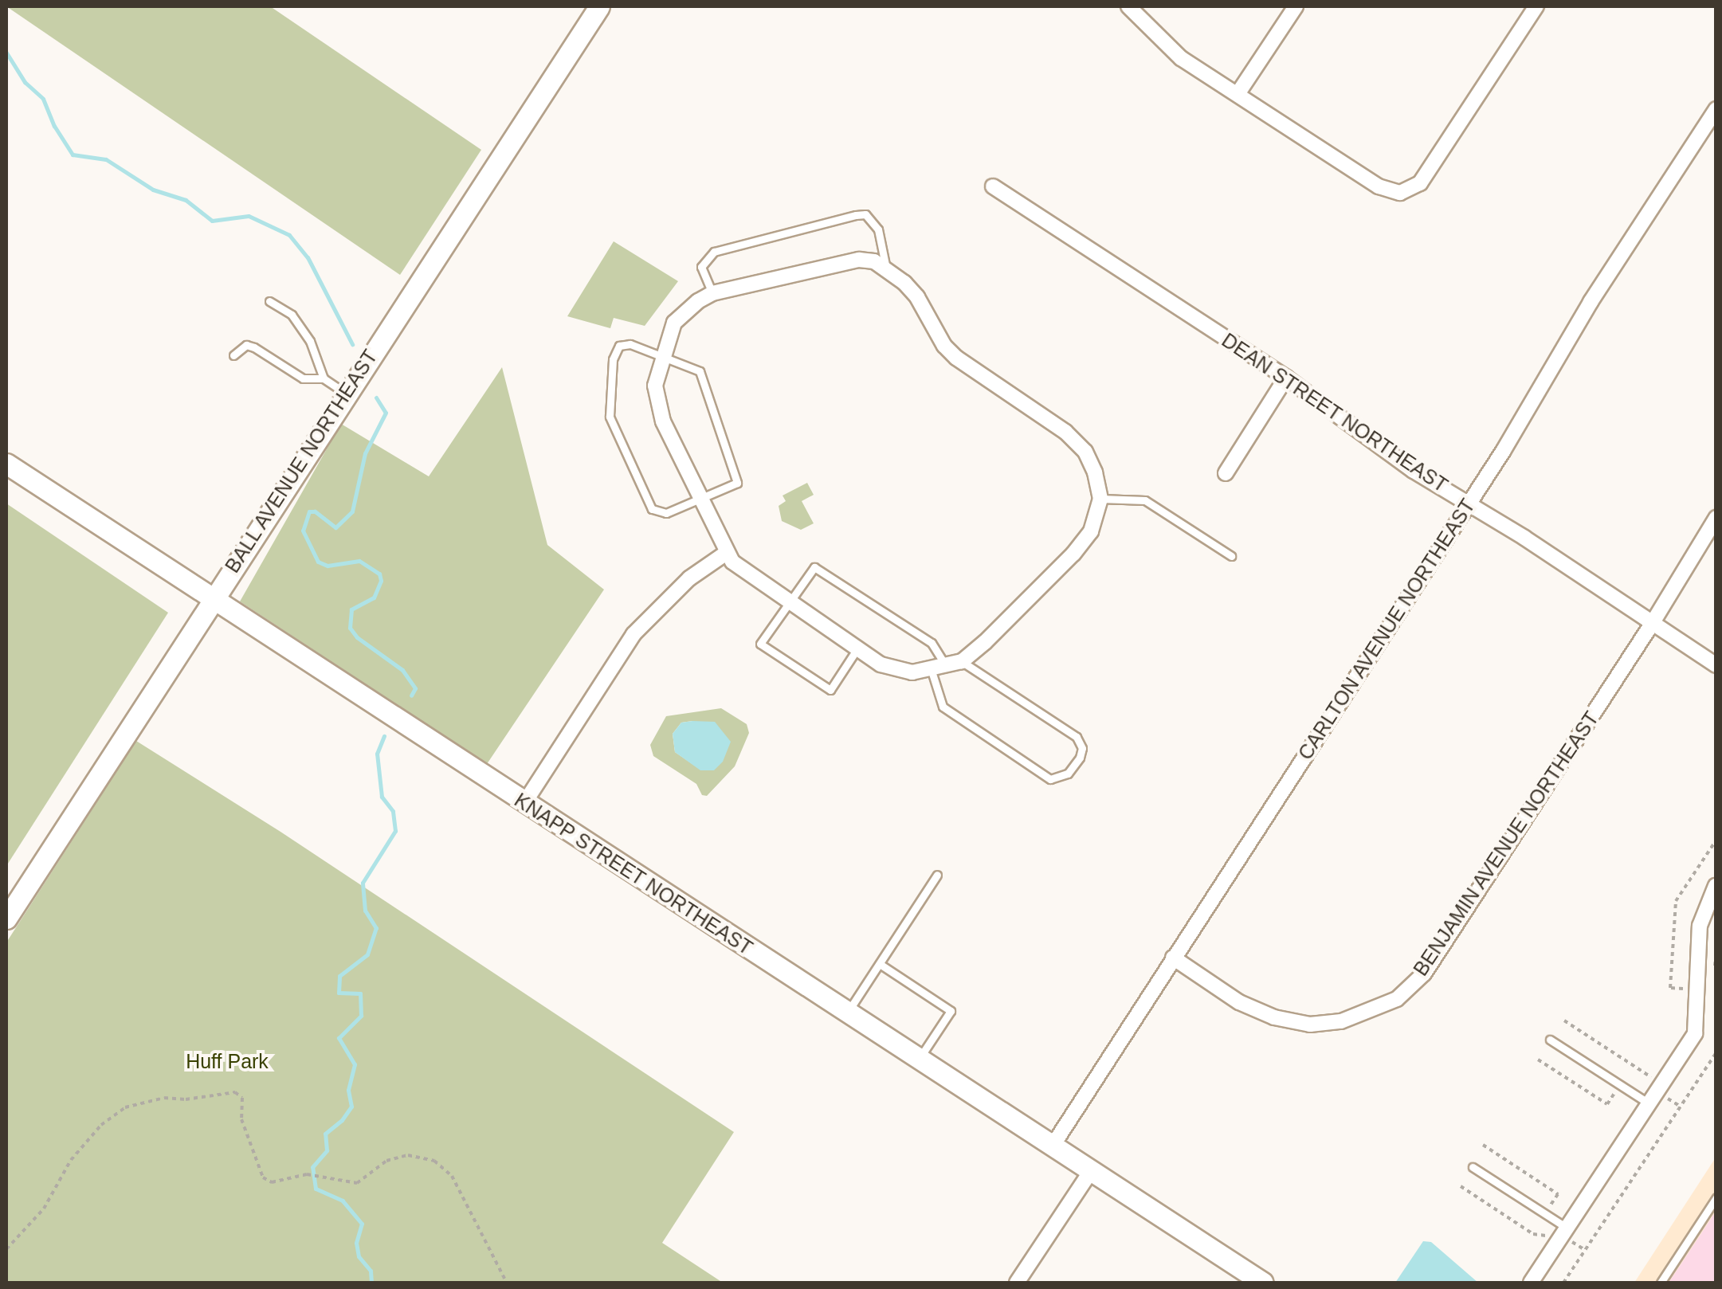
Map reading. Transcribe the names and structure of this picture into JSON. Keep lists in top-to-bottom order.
{
  "streets": {
    "main road": ["BALL AVENUE NORTHEAST", "KNAPP STREET NORTHEAST"],
    "street": ["DEAN STREET NORTHEAST", "CARLTON AVENUE NORTHEAST", "BENJAMIN AVENUE NORTHEAST"]
  },
  "crossings": [
    ["DEAN STREET NORTHEAST", "CARLTON AVENUE NORTHEAST"],
    ["DEAN STREET NORTHEAST", "BENJAMIN AVENUE NORTHEAST"],
    ["BALL AVENUE NORTHEAST", "KNAPP STREET NORTHEAST"],
    ["CARLTON AVENUE NORTHEAST", "BENJAMIN AVENUE NORTHEAST"],
    ["CARLTON AVENUE NORTHEAST", "KNAPP STREET NORTHEAST"]
  ],
  "parks": ["Huff Park"]
}
